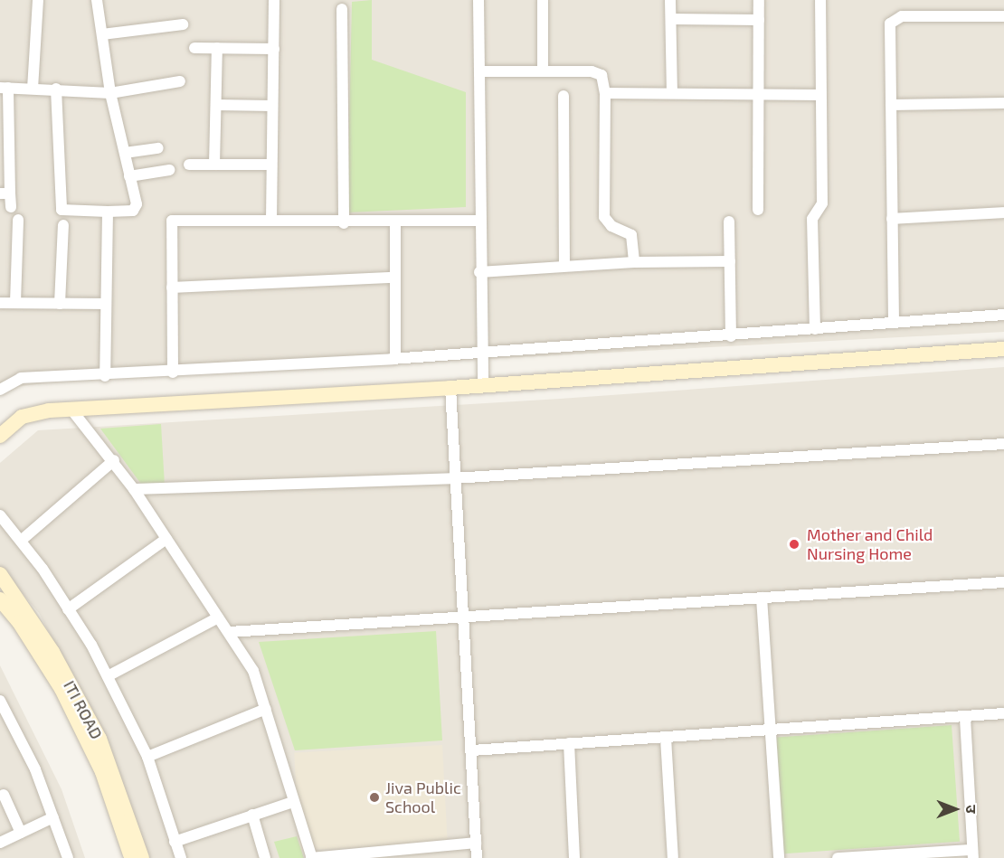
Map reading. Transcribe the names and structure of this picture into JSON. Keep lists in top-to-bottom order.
{
  "streets": {
    "street": ["ITI ROAD"]
  },
  "places": ["Mother and Child Nursing Home", "Jiva Public School"],
  "north": "right"
}
